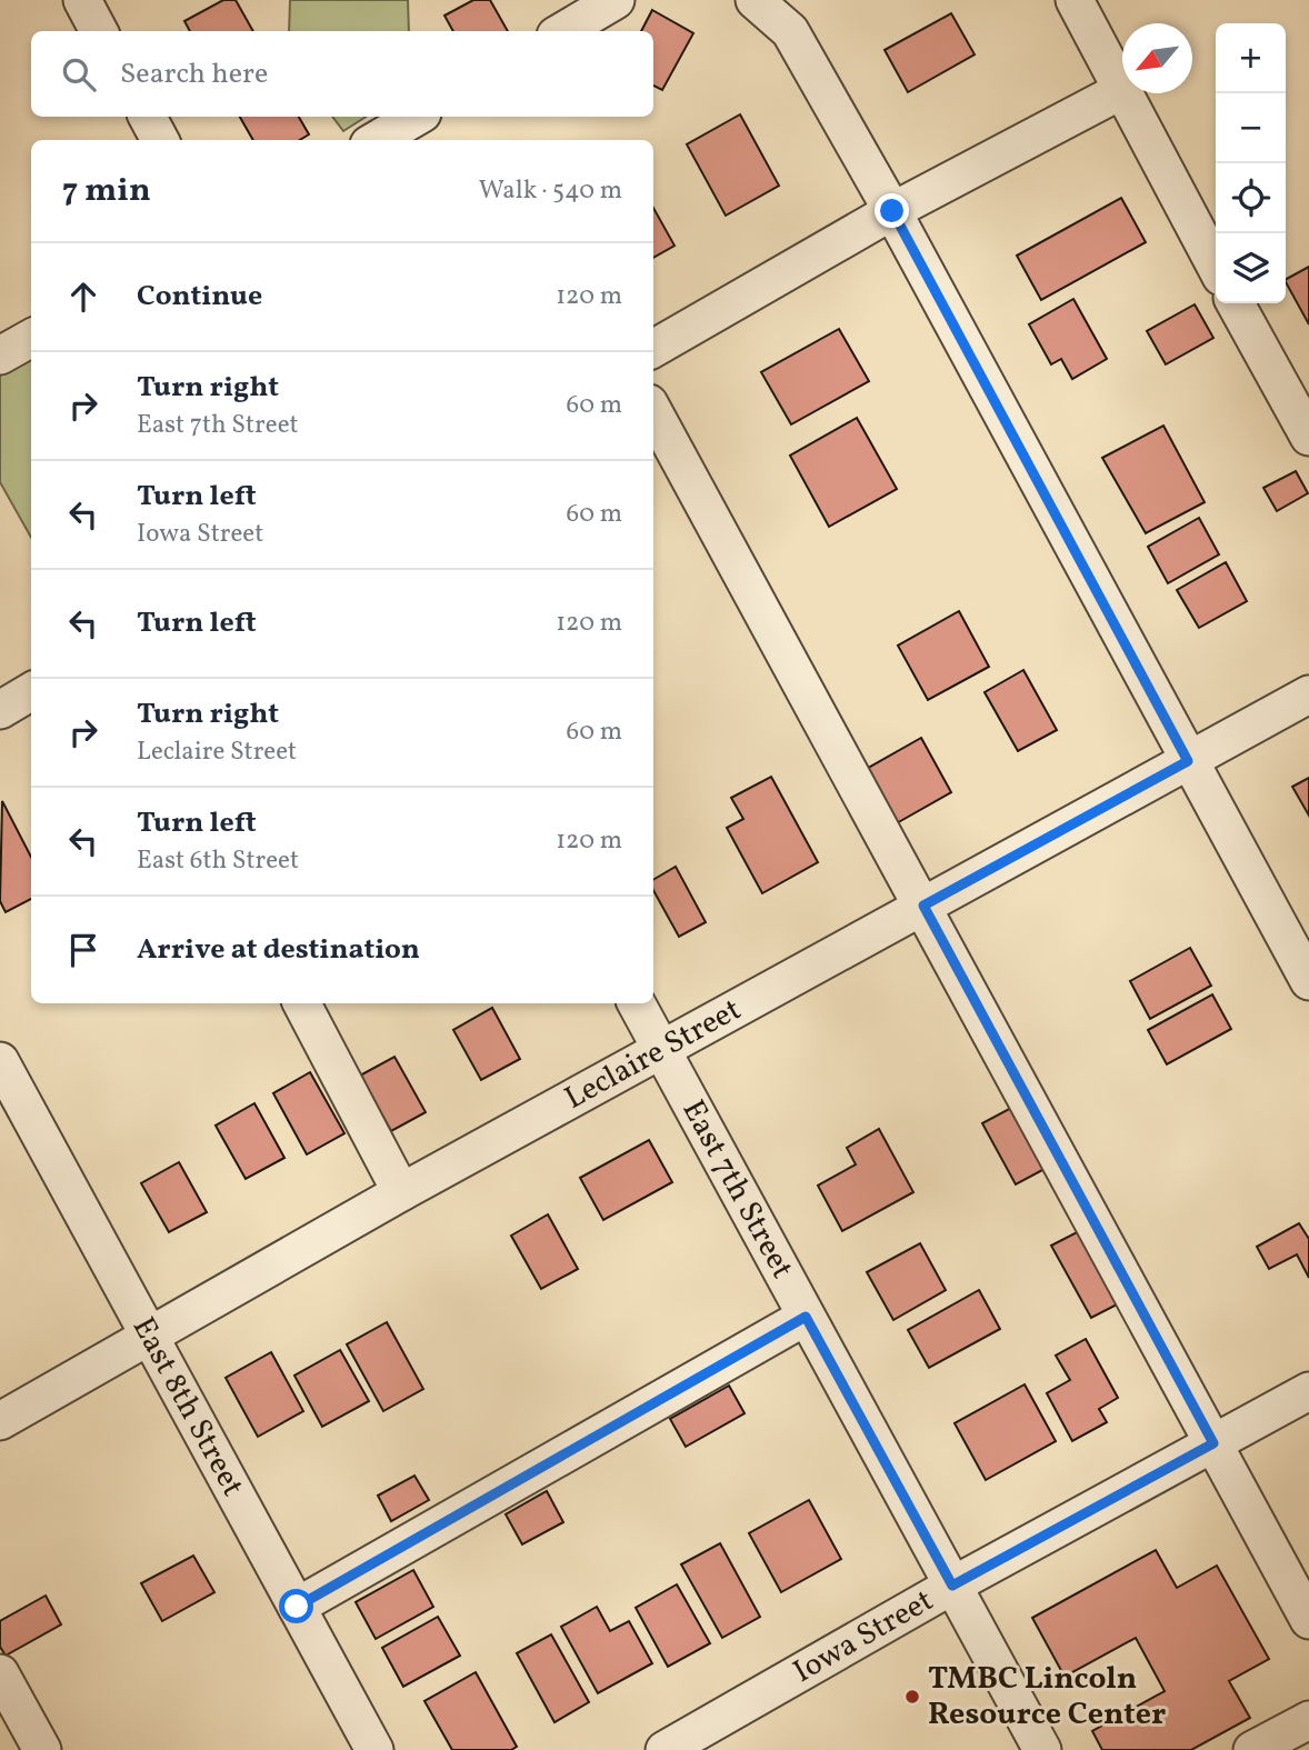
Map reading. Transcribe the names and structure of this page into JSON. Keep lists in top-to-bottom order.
{
  "streets": {
    "street": [
      "Leclaire Street",
      "East 7th Street",
      "East 8th Street",
      "Iowa Street"
    ]
  },
  "crossings": [
    ["Leclaire Street", "East 7th Street"],
    ["Leclaire Street", "East 8th Street"],
    ["East 7th Street", "Iowa Street"]
  ],
  "places": ["TMBC Lincoln Resource Center"],
  "north": "bottom left",
  "page": {
    "map_buttons": ["+", "−"],
    "search": "Search here",
    "heading": ["7 min", "Walk · 540 m"],
    "list": [
      ["Continue", "120 m"],
      ["Turn right", "East 7th Street", "60 m"],
      ["Turn left", "Iowa Street", "60 m"],
      ["Turn left", "120 m"],
      ["Turn right", "Leclaire Street", "60 m"],
      ["Turn left", "East 6th Street", "120 m"],
      "Arrive at destination"
    ]
  }
}
